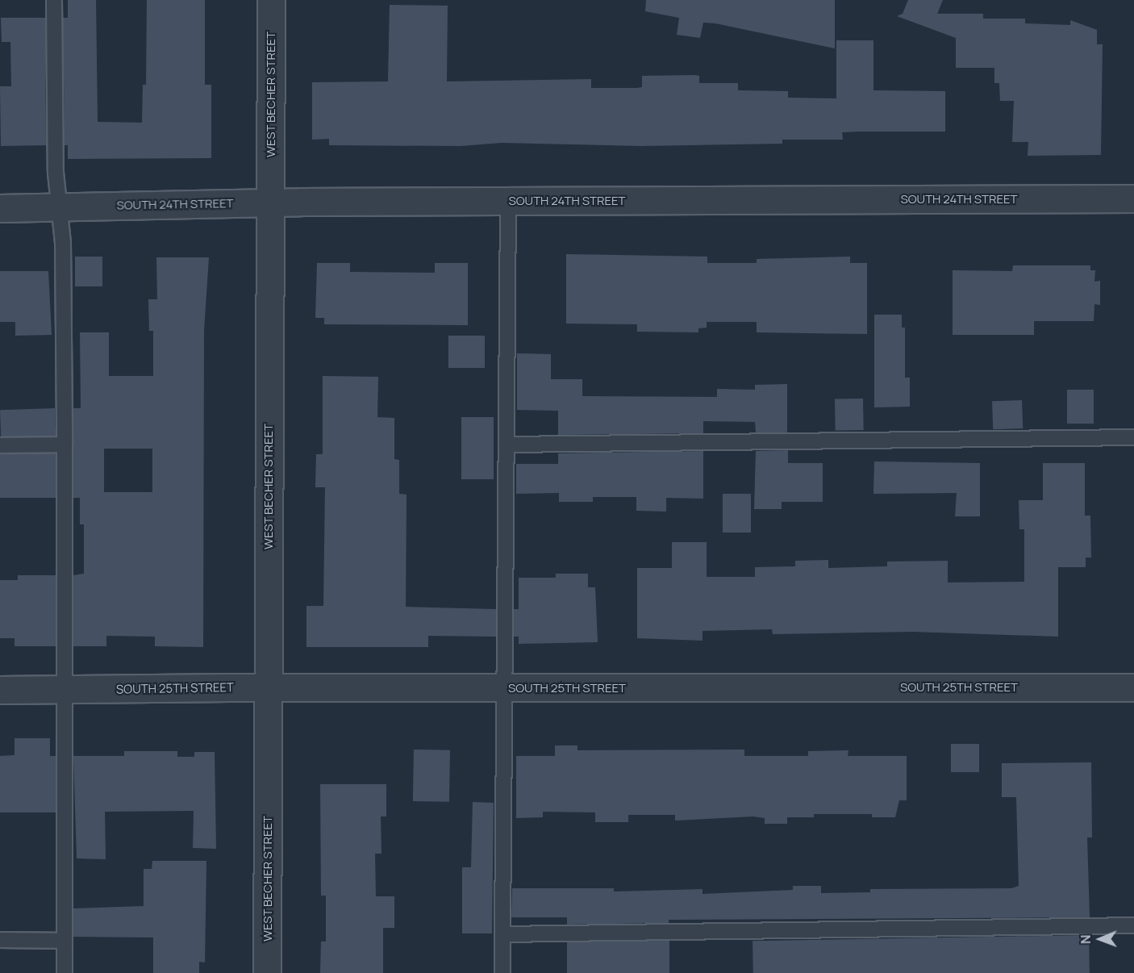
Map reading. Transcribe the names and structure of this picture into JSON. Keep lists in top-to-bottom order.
{
  "streets": {
    "street": ["WEST BECHER STREET", "SOUTH 24TH STREET", "SOUTH 25TH STREET"]
  },
  "crossings": [
    ["WEST BECHER STREET", "SOUTH 24TH STREET"],
    ["WEST BECHER STREET", "SOUTH 25TH STREET"]
  ],
  "north": "left"
}
